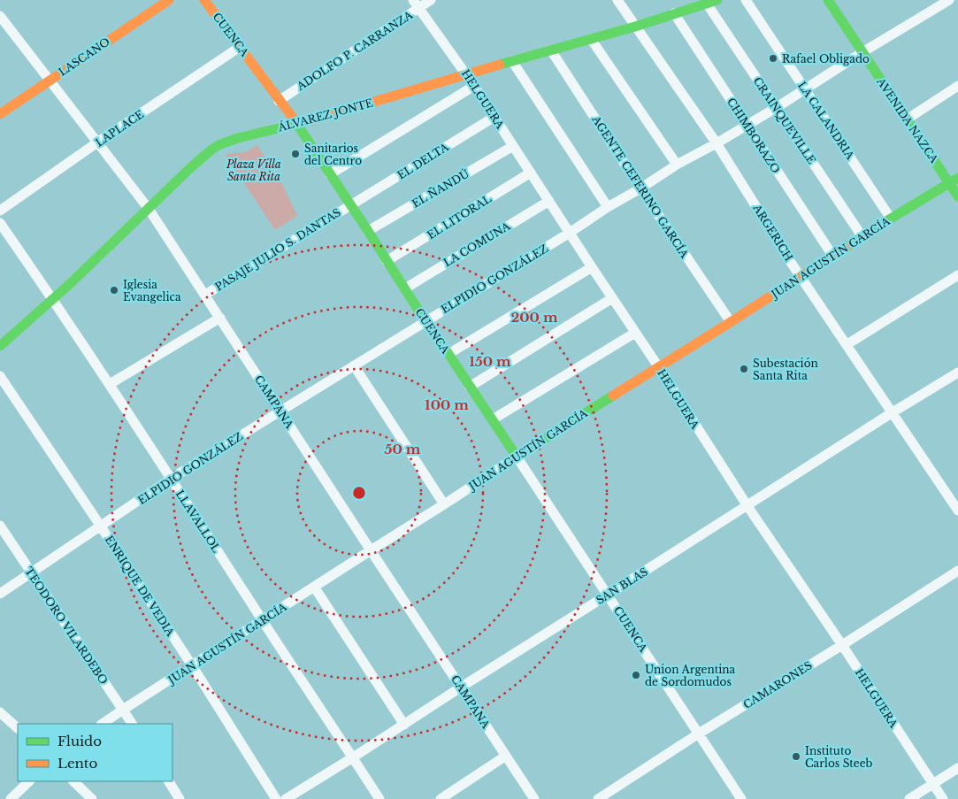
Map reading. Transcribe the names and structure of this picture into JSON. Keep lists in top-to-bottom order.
{
  "streets": {
    "street": [
      "CUENCA",
      "ADOLFO P. CARRANZA",
      "LASCANO",
      "HELGUERA",
      "ÁLVAREZ JONTE",
      "CRAINQUEVILLE",
      "LA CALANDRIA",
      "AVENIDA NAZCA",
      "LAPLACE",
      "CHIMBORAZO",
      "EL DELTA",
      "AGENTE CEFERINO GARCÍA",
      "EL ÑANDÚ",
      "EL LITORAL",
      "ARGERICH",
      "LA COMUNA",
      "PASAJE JULIO S. DANTAS",
      "JUAN AGUSTÍN GARCÍA",
      "ELPIDIO GONZÁLEZ",
      "CAMPANA",
      "LLAVALLOL",
      "ENRIQUE DE VEDIA",
      "SAN BLAS",
      "TEODORO VILARDEBO",
      "CAMARONES"
    ]
  },
  "crossings": [
    ["CUENCA", "ADOLFO P. CARRANZA"],
    ["CUENCA", "ÁLVAREZ JONTE"],
    ["CUENCA", "LAPLACE"],
    ["CUENCA", "EL DELTA"],
    ["CUENCA", "EL ÑANDÚ"],
    ["CUENCA", "EL LITORAL"],
    ["CUENCA", "LA COMUNA"],
    ["CUENCA", "PASAJE JULIO S. DANTAS"],
    ["CUENCA", "JUAN AGUSTÍN GARCÍA"],
    ["CUENCA", "ELPIDIO GONZÁLEZ"],
    ["CUENCA", "SAN BLAS"],
    ["CUENCA", "CAMARONES"],
    ["ADOLFO P. CARRANZA", "HELGUERA"],
    ["LASCANO", "CAMPANA"],
    ["HELGUERA", "ÁLVAREZ JONTE"],
    ["HELGUERA", "EL DELTA"],
    ["HELGUERA", "EL ÑANDÚ"],
    ["HELGUERA", "EL LITORAL"],
    ["HELGUERA", "LA COMUNA"],
    ["HELGUERA", "JUAN AGUSTÍN GARCÍA"],
    ["HELGUERA", "ELPIDIO GONZÁLEZ"],
    ["HELGUERA", "SAN BLAS"],
    ["HELGUERA", "CAMARONES"],
    ["ÁLVAREZ JONTE", "CRAINQUEVILLE"],
    ["ÁLVAREZ JONTE", "CHIMBORAZO"],
    ["ÁLVAREZ JONTE", "AGENTE CEFERINO GARCÍA"],
    ["ÁLVAREZ JONTE", "ARGERICH"],
    ["ÁLVAREZ JONTE", "CAMPANA"],
    ["ÁLVAREZ JONTE", "LLAVALLOL"],
    ["CRAINQUEVILLE", "JUAN AGUSTÍN GARCÍA"],
    ["CRAINQUEVILLE", "ELPIDIO GONZÁLEZ"],
    ["LA CALANDRIA", "JUAN AGUSTÍN GARCÍA"],
    ["LA CALANDRIA", "ELPIDIO GONZÁLEZ"],
    ["AVENIDA NAZCA", "JUAN AGUSTÍN GARCÍA"],
    ["AVENIDA NAZCA", "ELPIDIO GONZÁLEZ"],
    ["LAPLACE", "CAMPANA"],
    ["CHIMBORAZO", "JUAN AGUSTÍN GARCÍA"],
    ["CHIMBORAZO", "ELPIDIO GONZÁLEZ"],
    ["EL DELTA", "PASAJE JULIO S. DANTAS"],
    ["AGENTE CEFERINO GARCÍA", "JUAN AGUSTÍN GARCÍA"],
    ["AGENTE CEFERINO GARCÍA", "ELPIDIO GONZÁLEZ"],
    ["ARGERICH", "JUAN AGUSTÍN GARCÍA"],
    ["ARGERICH", "ELPIDIO GONZÁLEZ"],
    ["ARGERICH", "SAN BLAS"],
    ["PASAJE JULIO S. DANTAS", "CAMPANA"],
    ["JUAN AGUSTÍN GARCÍA", "CAMPANA"],
    ["JUAN AGUSTÍN GARCÍA", "LLAVALLOL"],
    ["JUAN AGUSTÍN GARCÍA", "ENRIQUE DE VEDIA"],
    ["JUAN AGUSTÍN GARCÍA", "TEODORO VILARDEBO"],
    ["ELPIDIO GONZÁLEZ", "CAMPANA"],
    ["ELPIDIO GONZÁLEZ", "LLAVALLOL"],
    ["ELPIDIO GONZÁLEZ", "ENRIQUE DE VEDIA"],
    ["ELPIDIO GONZÁLEZ", "TEODORO VILARDEBO"],
    ["CAMPANA", "SAN BLAS"],
    ["LLAVALLOL", "SAN BLAS"]
  ],
  "parks": ["Plaza Villa Santa Rita"],
  "places": [
    "Rafael Obligado",
    "Sanitarios del Centro",
    "Iglesia Evangelica",
    "Subestación Santa Rita",
    "Union Argentina de Sordomudos",
    "Instituto Carlos Steeb"
  ],
  "legend": ["Fluido", "Lento"],
  "rings": [
    "200 m",
    "150 m",
    "100 m",
    "50 m"
  ]
}
